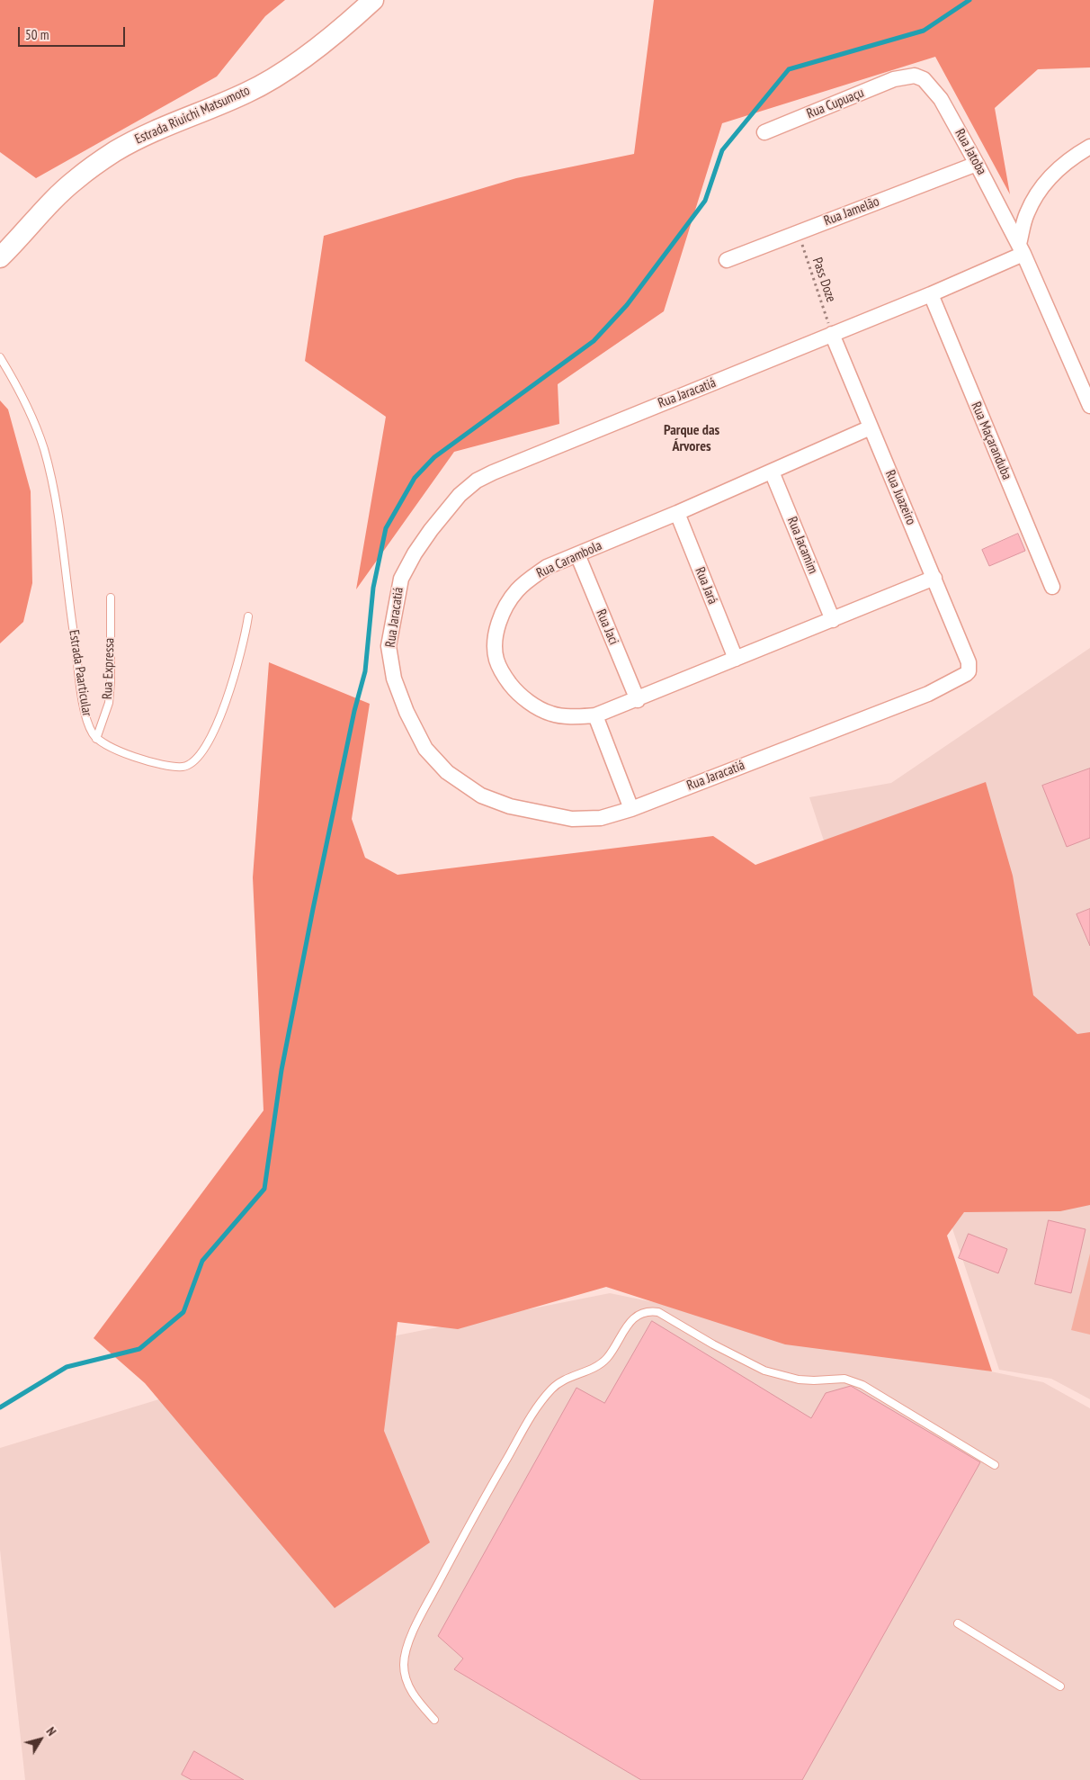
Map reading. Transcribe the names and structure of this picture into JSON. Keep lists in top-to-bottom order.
{
  "streets": {
    "street": [
      "Rua Cupuaçu",
      "Estrada Riuichi Matsumoto",
      "Rua Jatoba",
      "Rua Jamelão",
      "Rua Jaracatiá",
      "Rua Maçaranduba",
      "Rua Juazeiro",
      "Rua Jacamim",
      "Rua Carambola",
      "Rua Jará",
      "Rua Jaci"
    ],
    "lane": ["Rua Expressa", "Estrada Paarticular"],
    "path": ["Pass Doze"]
  },
  "crossings": [
    ["Rua Cupuaçu", "Rua Jatoba"],
    ["Rua Jatoba", "Rua Jamelão"],
    ["Rua Jatoba", "Rua Jaracatiá"],
    ["Rua Jamelão", "Pass Doze"],
    ["Pass Doze", "Rua Jaracatiá"],
    ["Pass Doze", "Rua Juazeiro"],
    ["Rua Jaracatiá", "Rua Maçaranduba"],
    ["Rua Jaracatiá", "Rua Juazeiro"],
    ["Rua Juazeiro", "Rua Carambola"],
    ["Rua Jacamim", "Rua Carambola"],
    ["Rua Carambola", "Rua Jará"],
    ["Rua Carambola", "Rua Jaci"],
    ["Rua Expressa", "Estrada Paarticular"]
  ],
  "districts": ["Parque das Árvores"],
  "scale_bar": "50 m",
  "north": "top right"
}
